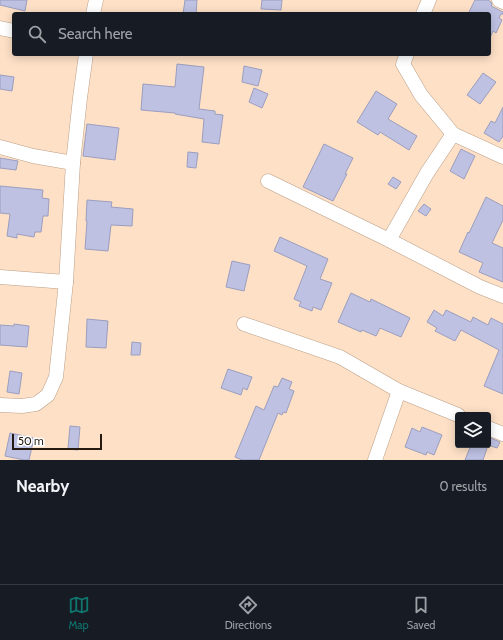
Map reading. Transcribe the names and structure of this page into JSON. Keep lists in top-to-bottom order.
{
  "scale_bar": "50 m",
  "page": {
    "search": "Search here",
    "scale": "50 m",
    "heading": ["Nearby", "0 results"],
    "nav": ["Map", "Directions", "Saved"]
  }
}
